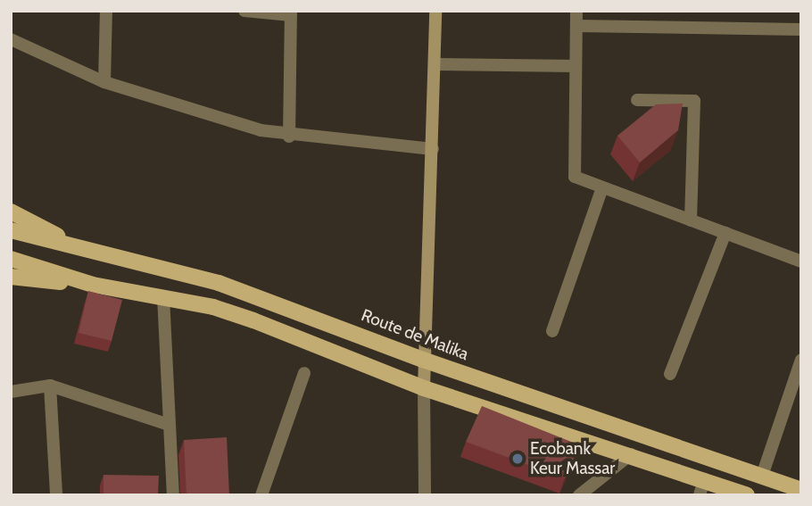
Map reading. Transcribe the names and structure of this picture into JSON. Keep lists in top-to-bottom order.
{
  "streets": {
    "main road": ["Route de Malika"]
  },
  "places": ["Ecobank Keur Massar"]
}
